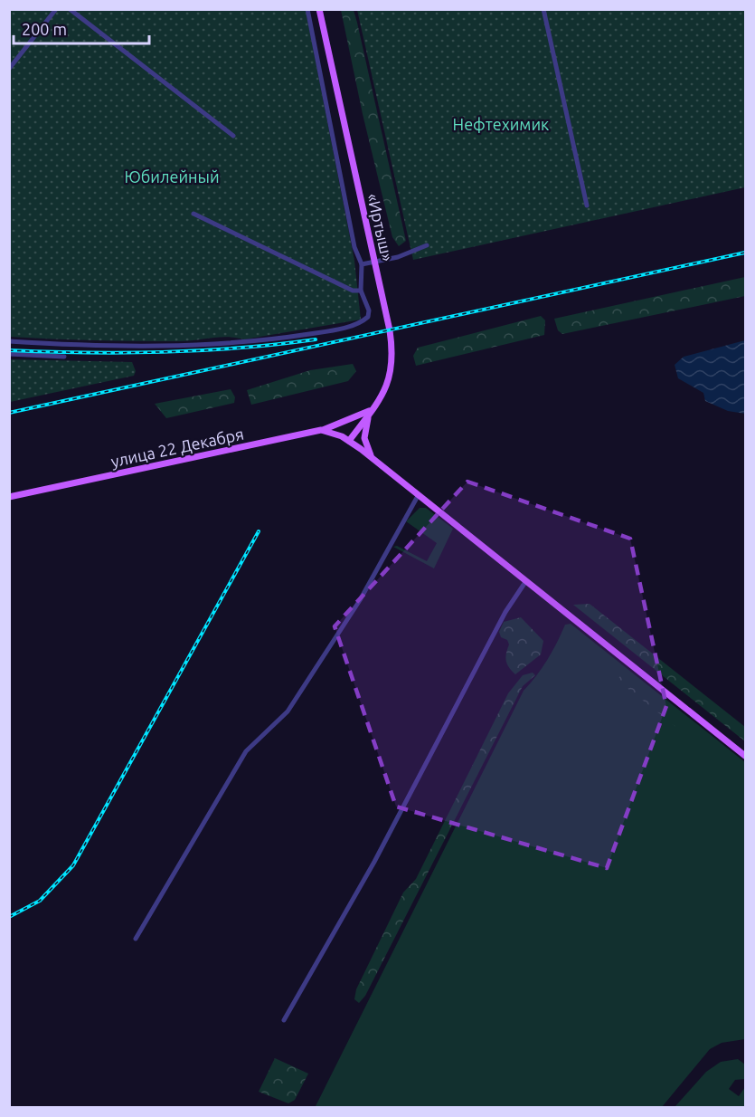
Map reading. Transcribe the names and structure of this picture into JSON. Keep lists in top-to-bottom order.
{
  "streets": {
    "main road": ["«Иртыш»", "улица 22 Декабря"]
  },
  "crossings": [
    ["«Иртыш»", "улица 22 Декабря"]
  ],
  "parks": ["Нефтехимик", "Юбилейный"],
  "scale_bar": "200 m"
}
